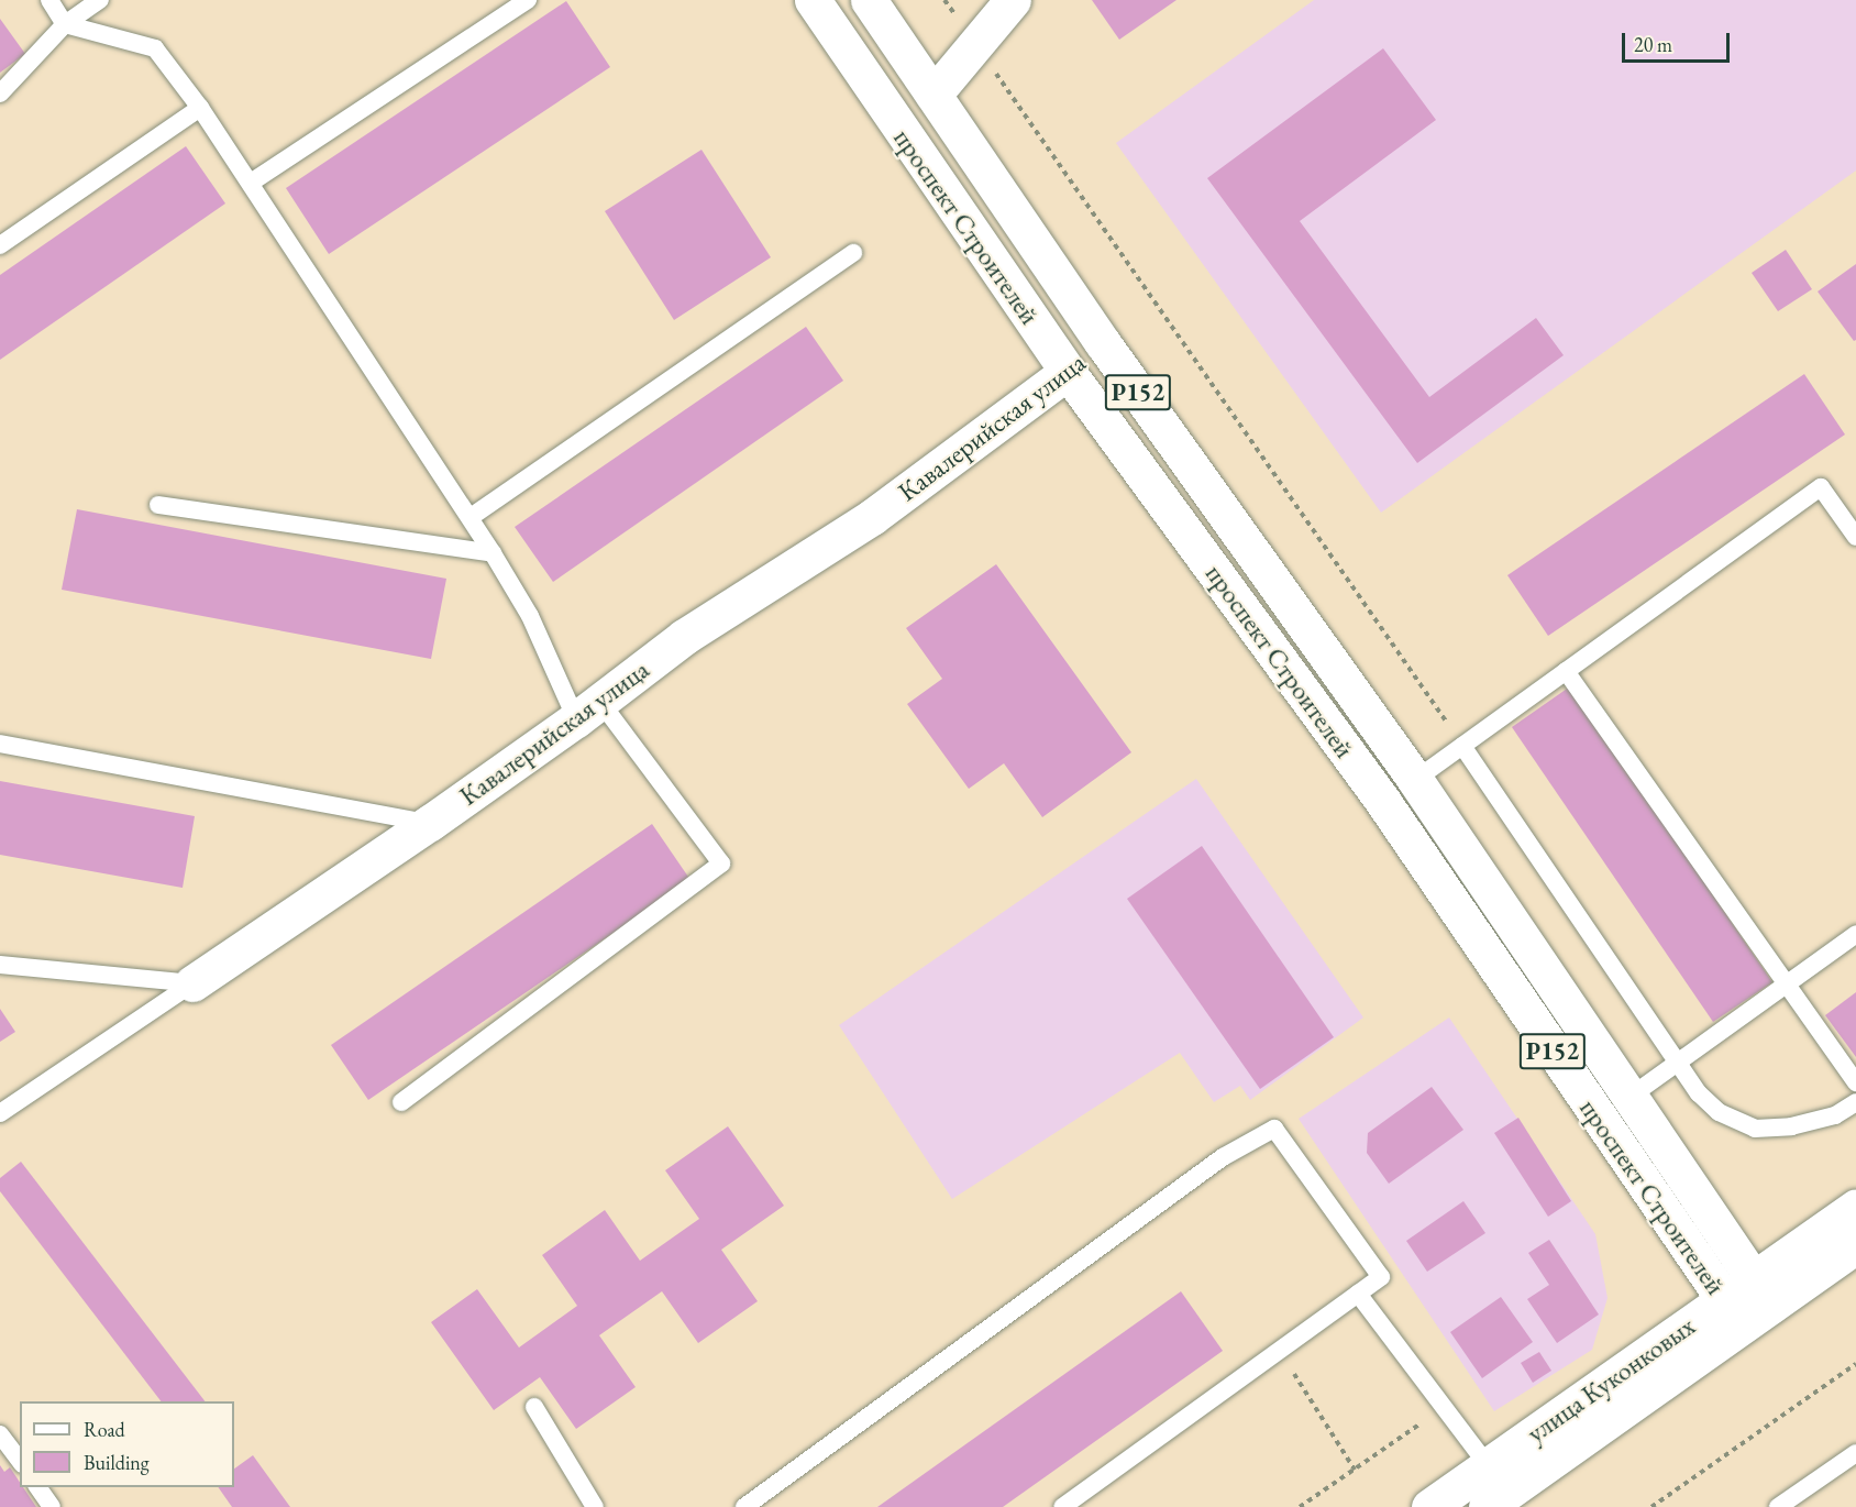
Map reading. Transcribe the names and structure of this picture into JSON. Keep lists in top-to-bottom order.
{
  "streets": {
    "main road": [
      "проспект Строителей",
      "Р152",
      "Кавалерийская улица",
      "улица Куконковых"
    ]
  },
  "crossings": [
    ["проспект Строителей", "Кавалерийская улица"],
    ["проспект Строителей", "улица Куконковых"]
  ],
  "legend": ["Road", "Building"],
  "scale_bar": "20 m"
}
